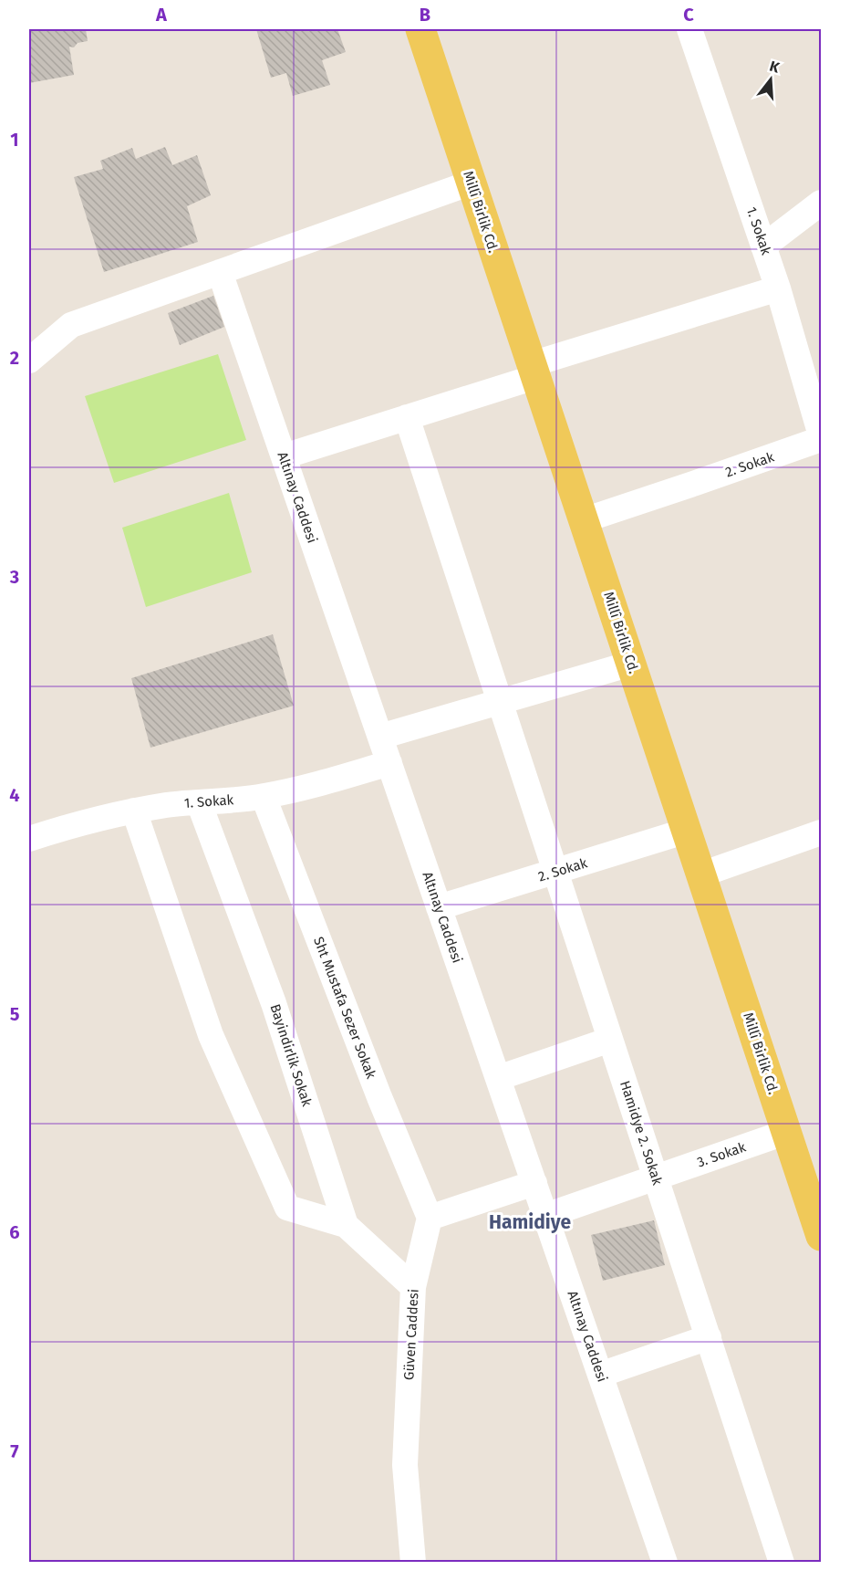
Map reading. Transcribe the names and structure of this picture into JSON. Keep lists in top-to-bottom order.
{
  "streets": {
    "main road": ["Millî Birlik Cd."],
    "street": [
      "1. Sokak",
      "2. Sokak",
      "Altınay Caddesi",
      "Sht Mustafa Sezer Sokak",
      "Bayindirlik Sokak",
      "Hamidye 2. Sokak",
      "3. Sokak",
      "Güven Caddesi"
    ]
  },
  "crossings": [
    ["Millî Birlik Cd.", "2. Sokak"],
    ["Millî Birlik Cd.", "3. Sokak"],
    ["1. Sokak", "2. Sokak"],
    ["1. Sokak", "Altınay Caddesi"],
    ["1. Sokak", "Sht Mustafa Sezer Sokak"],
    ["1. Sokak", "Bayindirlik Sokak"],
    ["2. Sokak", "Altınay Caddesi"],
    ["2. Sokak", "Hamidye 2. Sokak"],
    ["Altınay Caddesi", "3. Sokak"],
    ["Sht Mustafa Sezer Sokak", "Güven Caddesi"],
    ["Bayindirlik Sokak", "Güven Caddesi"],
    ["Hamidye 2. Sokak", "3. Sokak"]
  ],
  "districts": ["Hamidiye"],
  "north": "top",
  "grid": {
    "columns": ["A", "B", "C"],
    "rows": [
      "1",
      "2",
      "3",
      "4",
      "5",
      "6",
      "7"
    ]
  }
}
